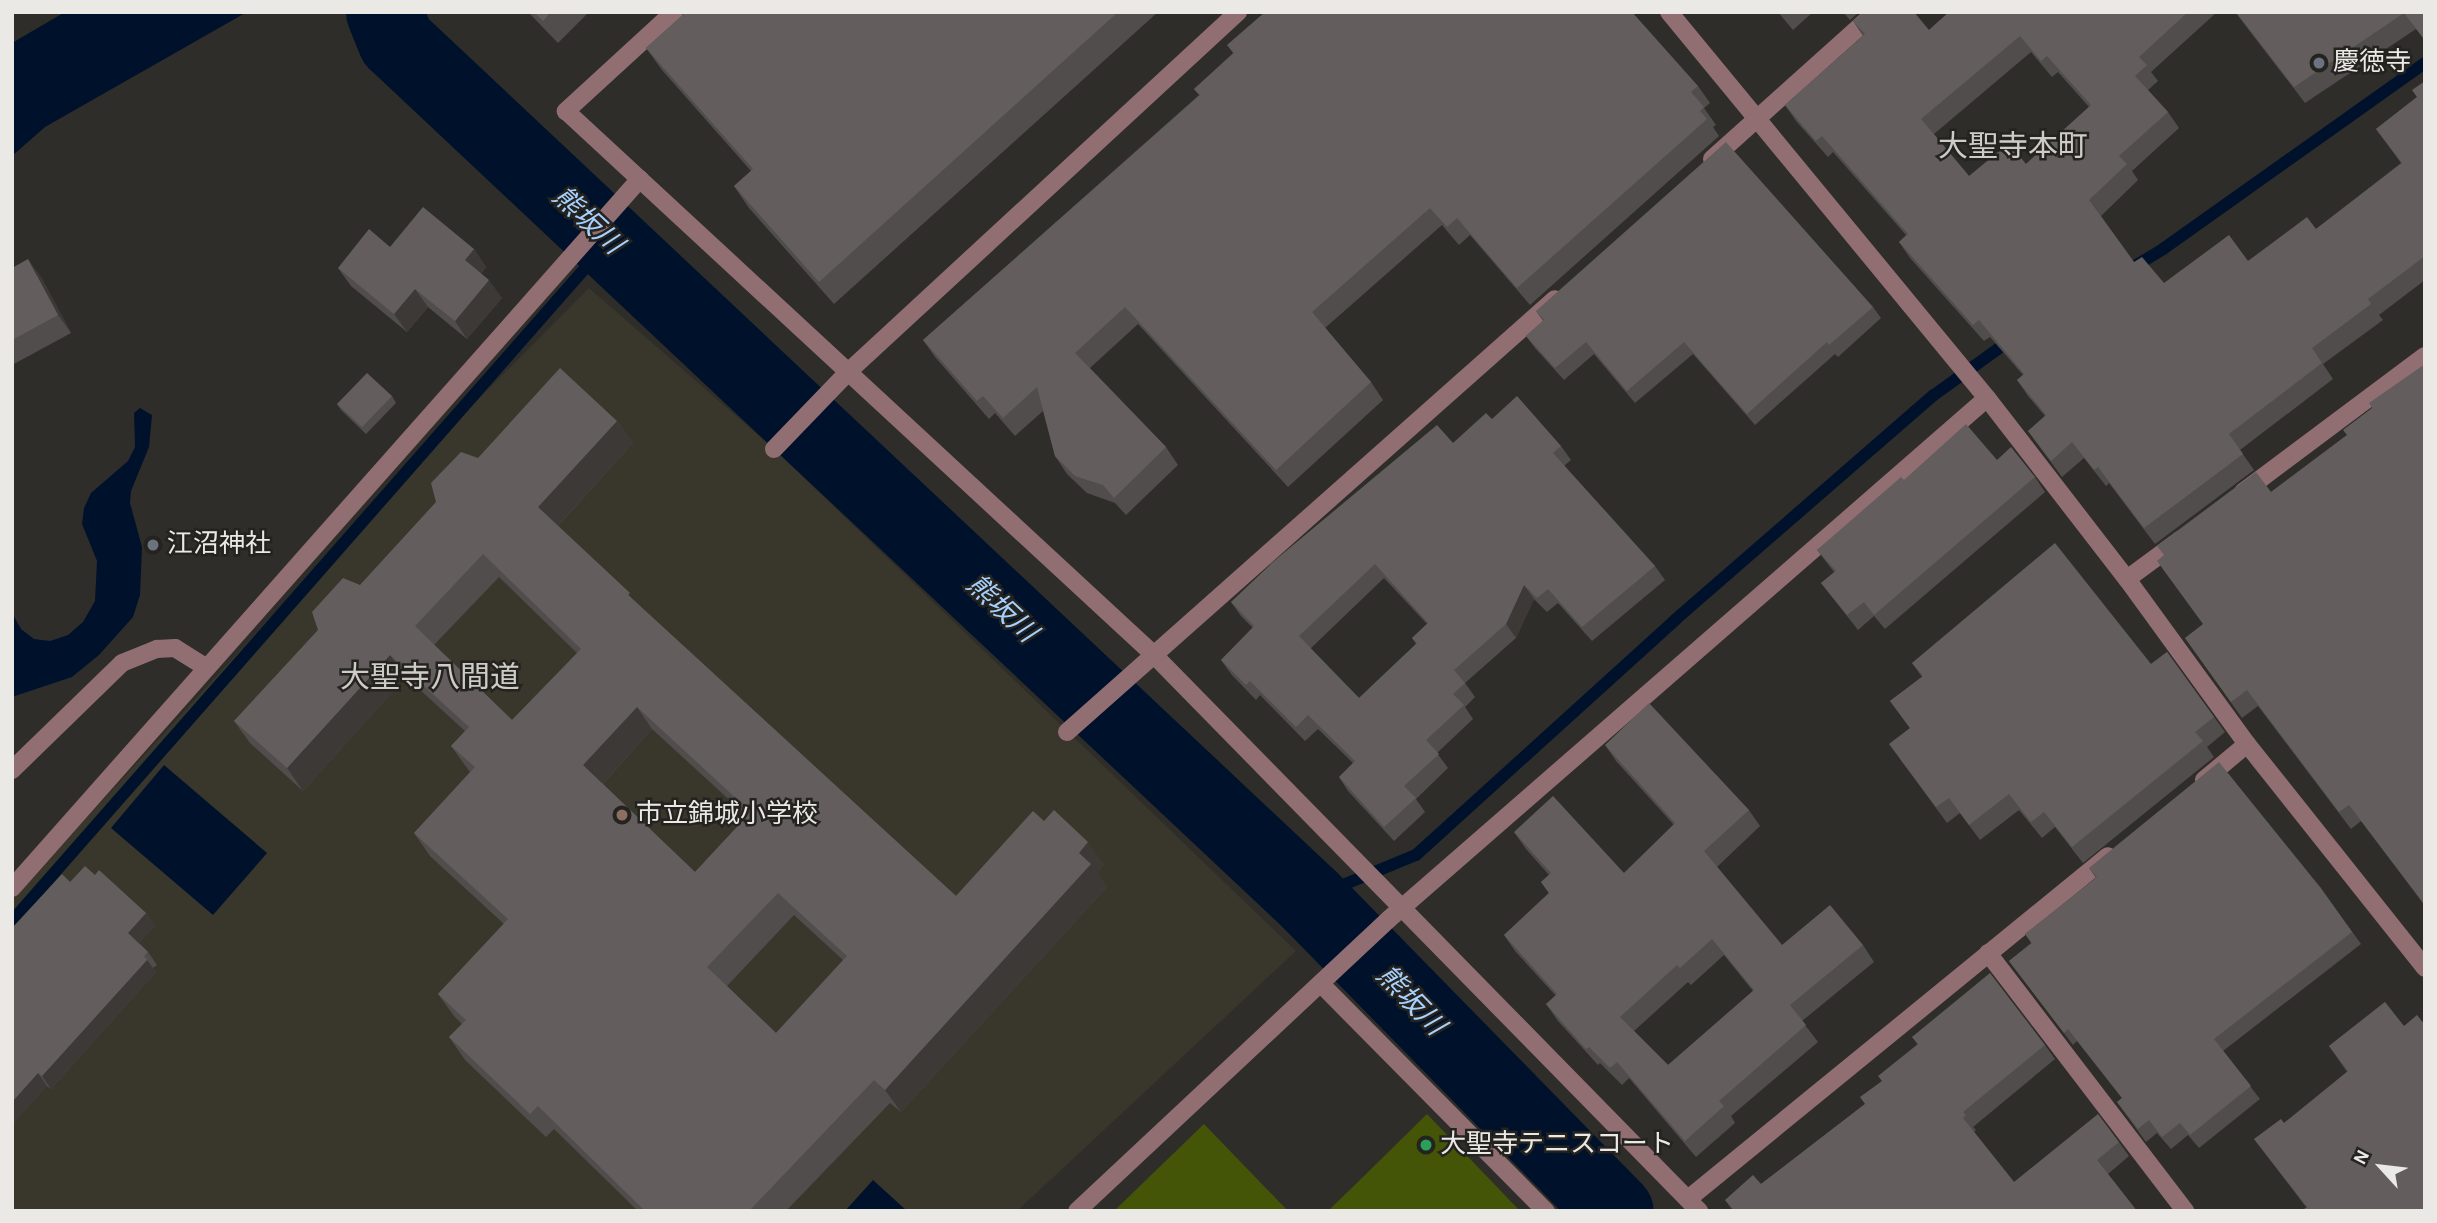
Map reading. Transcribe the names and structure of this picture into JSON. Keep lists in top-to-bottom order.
{
  "districts": ["大聖寺本町", "大聖寺八間道"],
  "water": ["熊坂川"],
  "places": [
    "慶徳寺",
    "江沼神社",
    "市立錦城小学校",
    "大聖寺テニスコート"
  ],
  "north": "top left"
}
